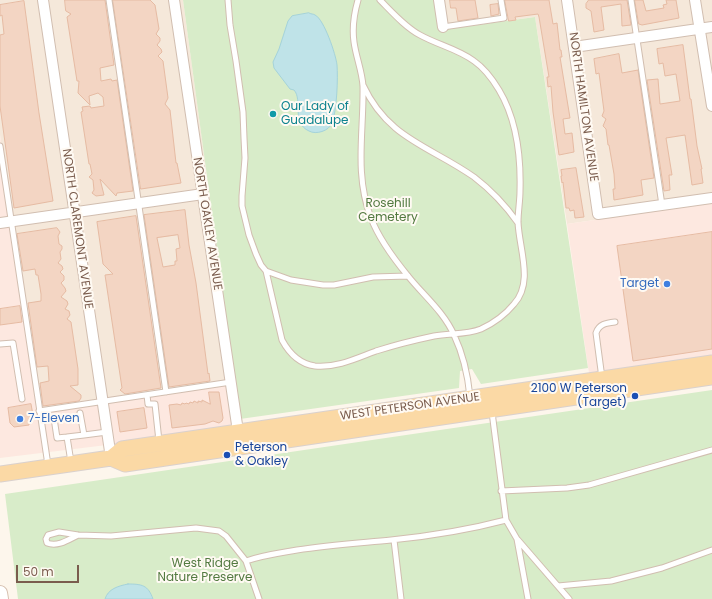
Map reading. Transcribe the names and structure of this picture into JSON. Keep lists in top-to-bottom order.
{
  "streets": {
    "main road": ["WEST PETERSON AVENUE"],
    "street": ["NORTH HAMILTON AVENUE", "NORTH OAKLEY AVENUE", "NORTH CLAREMONT AVENUE"]
  },
  "crossings": [
    ["NORTH OAKLEY AVENUE", "WEST PETERSON AVENUE"],
    ["NORTH CLAREMONT AVENUE", "WEST PETERSON AVENUE"]
  ],
  "parks": ["Rosehill Cemetery", "West Ridge Nature Preserve"],
  "places": [
    "Our Lady of Guadalupe",
    "Target",
    "2100 W Peterson (Target)",
    "7-Eleven",
    "Peterson & Oakley"
  ],
  "scale_bar": "50 m"
}
